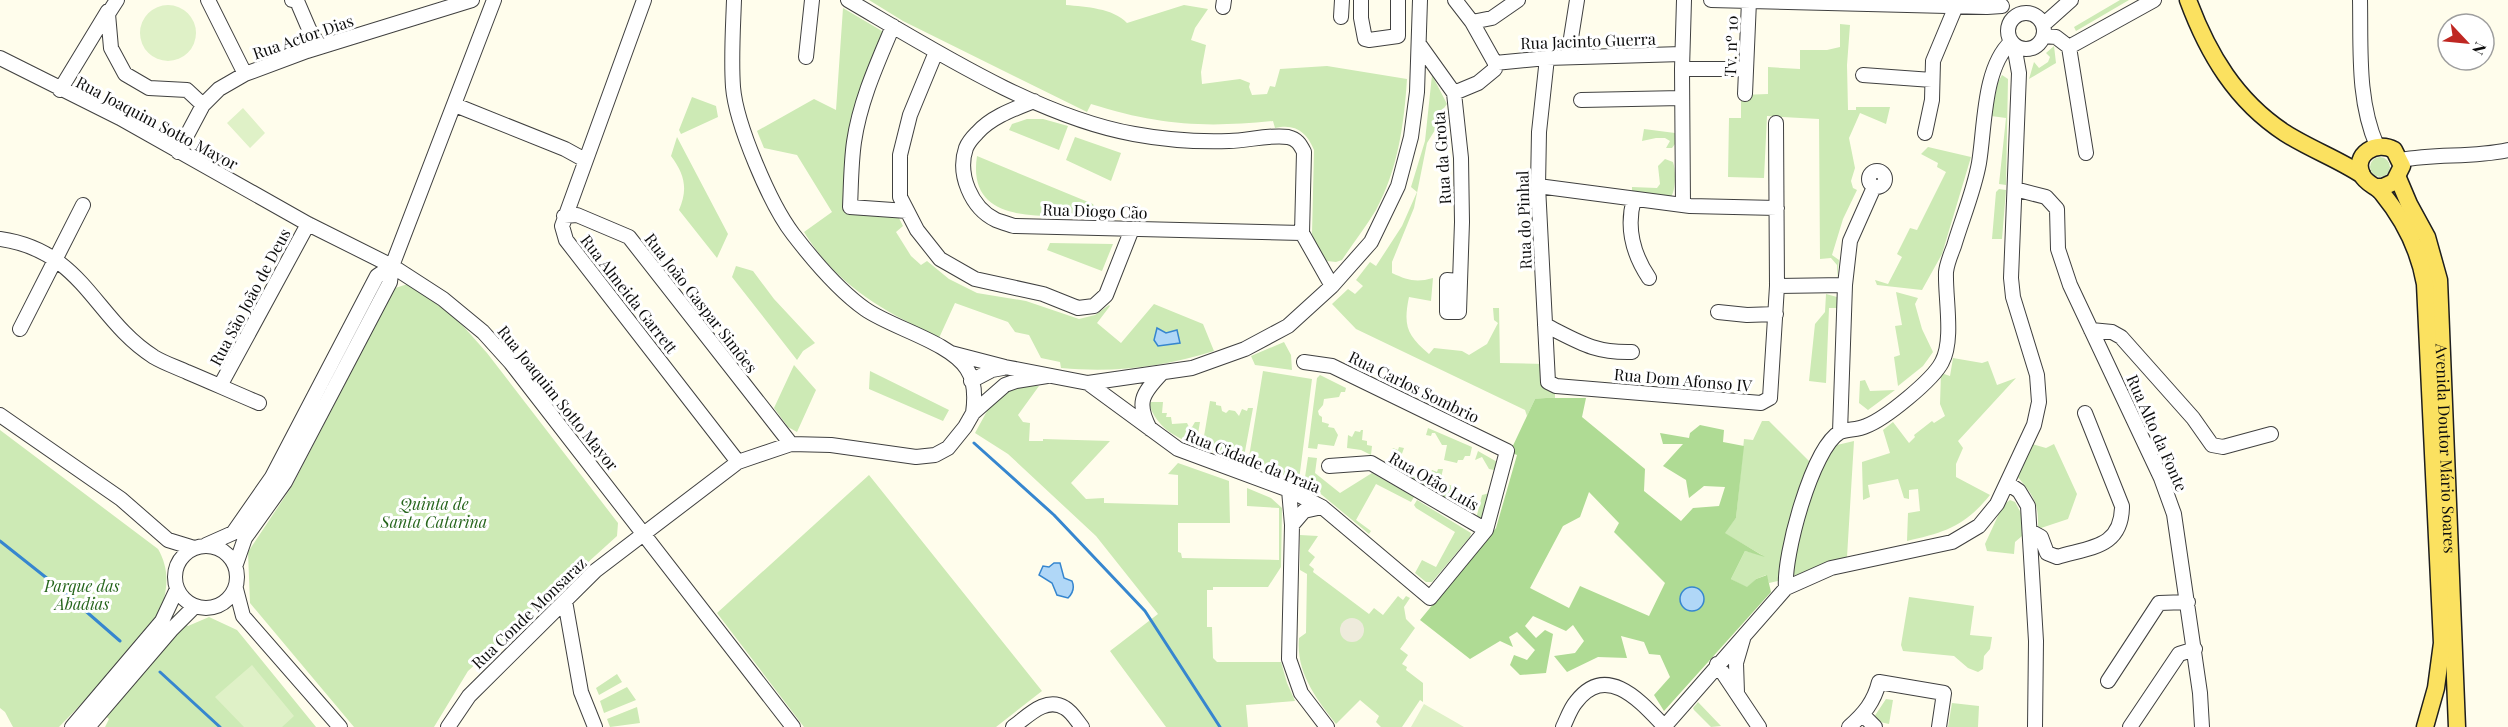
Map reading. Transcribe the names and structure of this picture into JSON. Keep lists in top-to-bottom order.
{
  "streets": {
    "main road": ["Avenida Doutor Mário Soares"],
    "street": [
      "Rua Actor Dias",
      "Rua Jacinto Guerra",
      "Tv. nº 10",
      "Rua Joaquim Sotto Mayor",
      "Rua da Grota",
      "Rua Diogo Cão",
      "Rua do Pinhal",
      "Rua Almeida Garrett",
      "Rua São João de Deus",
      "Rua João Gaspar Simões",
      "Rua Dom Afonso IV",
      "Rua Carlos Sombrio",
      "Rua Alto da Fonte",
      "Rua Cidade da Praia",
      "Rua Otão Luís",
      "Rua Conde Monsaraz"
    ]
  },
  "crossings": [
    ["Rua Actor Dias", "Rua Joaquim Sotto Mayor"],
    ["Rua Jacinto Guerra", "Rua do Pinhal"],
    ["Rua Joaquim Sotto Mayor", "Rua São João de Deus"],
    ["Rua Joaquim Sotto Mayor", "Rua Conde Monsaraz"],
    ["Rua do Pinhal", "Rua Dom Afonso IV"],
    ["Rua Almeida Garrett", "Rua João Gaspar Simões"],
    ["Rua Almeida Garrett", "Rua Conde Monsaraz"],
    ["Rua João Gaspar Simões", "Rua Conde Monsaraz"],
    ["Rua Carlos Sombrio", "Rua Cidade da Praia"],
    ["Rua Carlos Sombrio", "Rua Otão Luís"],
    ["Rua Cidade da Praia", "Rua Otão Luís"]
  ],
  "parks": ["Quinta de Santa Catarina", "Parque das Abadias"],
  "north": "bottom right"
}
